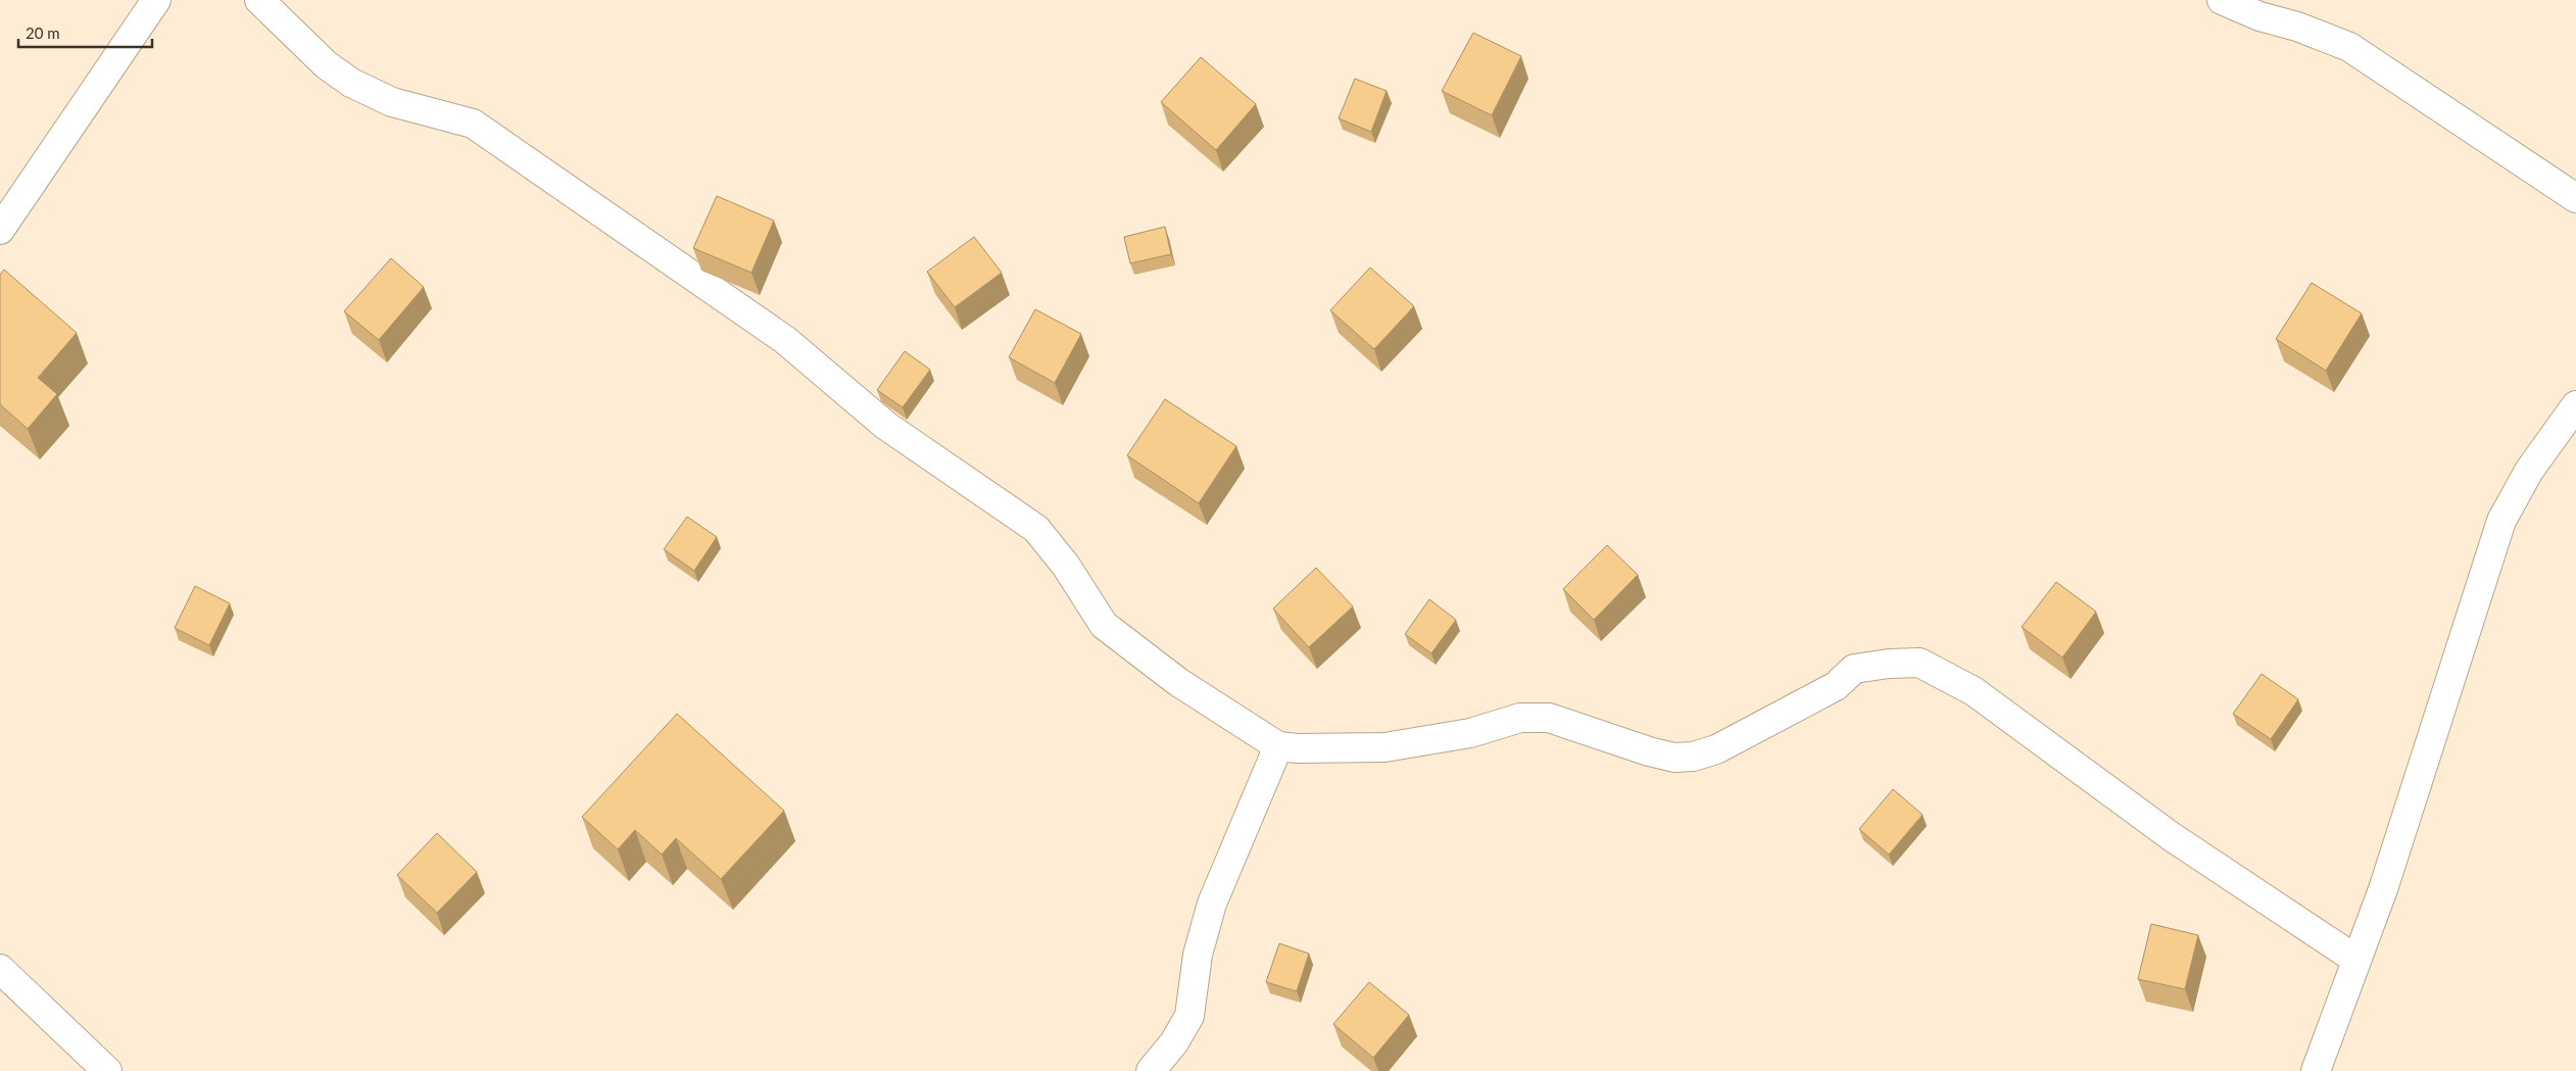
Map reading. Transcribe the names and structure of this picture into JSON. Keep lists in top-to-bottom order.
{
  "scale_bar": "20 m"
}
